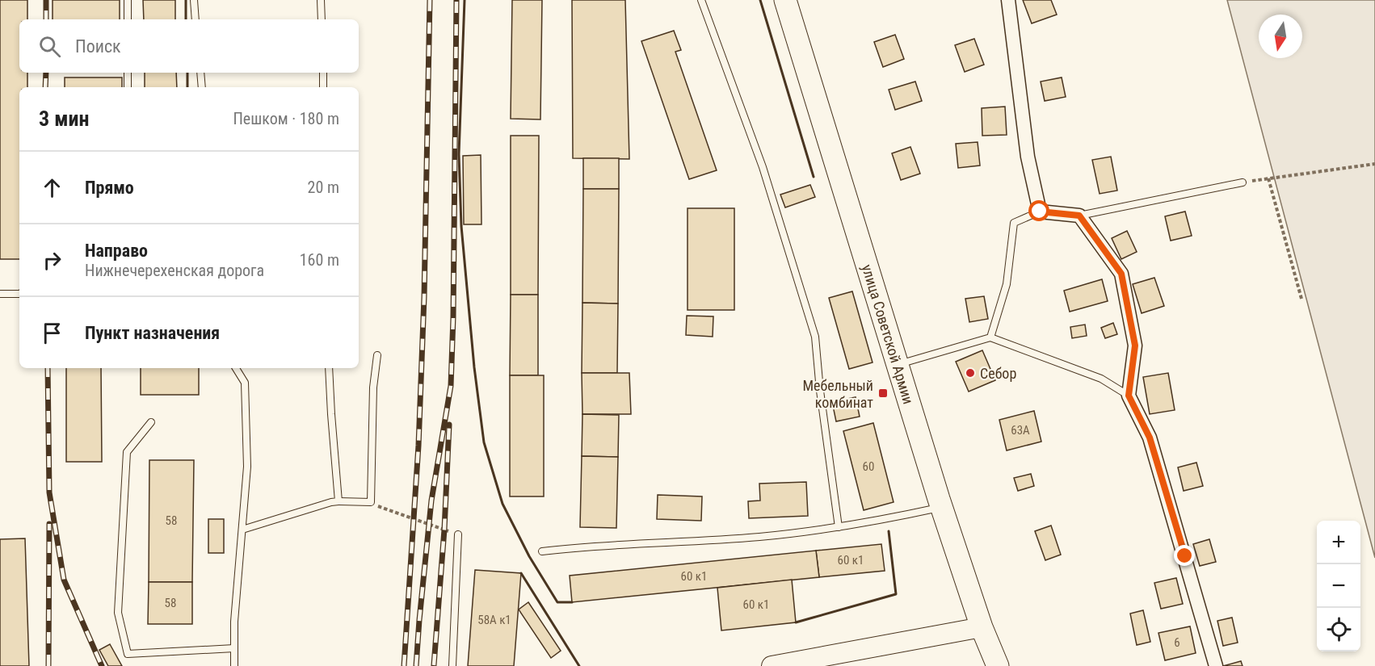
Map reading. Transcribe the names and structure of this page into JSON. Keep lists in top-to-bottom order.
{
  "streets": {
    "main road": ["улица Советской Армии"]
  },
  "places": {
    "other": ["Себор"],
    "transit": ["Мебельный комбинат"]
  },
  "house_numbers": [
    "63А",
    "60",
    "58",
    "60 к1",
    "60 к1",
    "58",
    "60 к1",
    "58А к1",
    "6"
  ],
  "north": "bottom",
  "page": {
    "search": "Поиск",
    "heading": ["3 мин", "Пешком · 180 m"],
    "list": [
      ["Прямо", "20 m"],
      ["Направо", "Нижнечерехенская дорога", "160 m"],
      "Пункт назначения"
    ],
    "map_buttons": ["+", "−"]
  }
}
